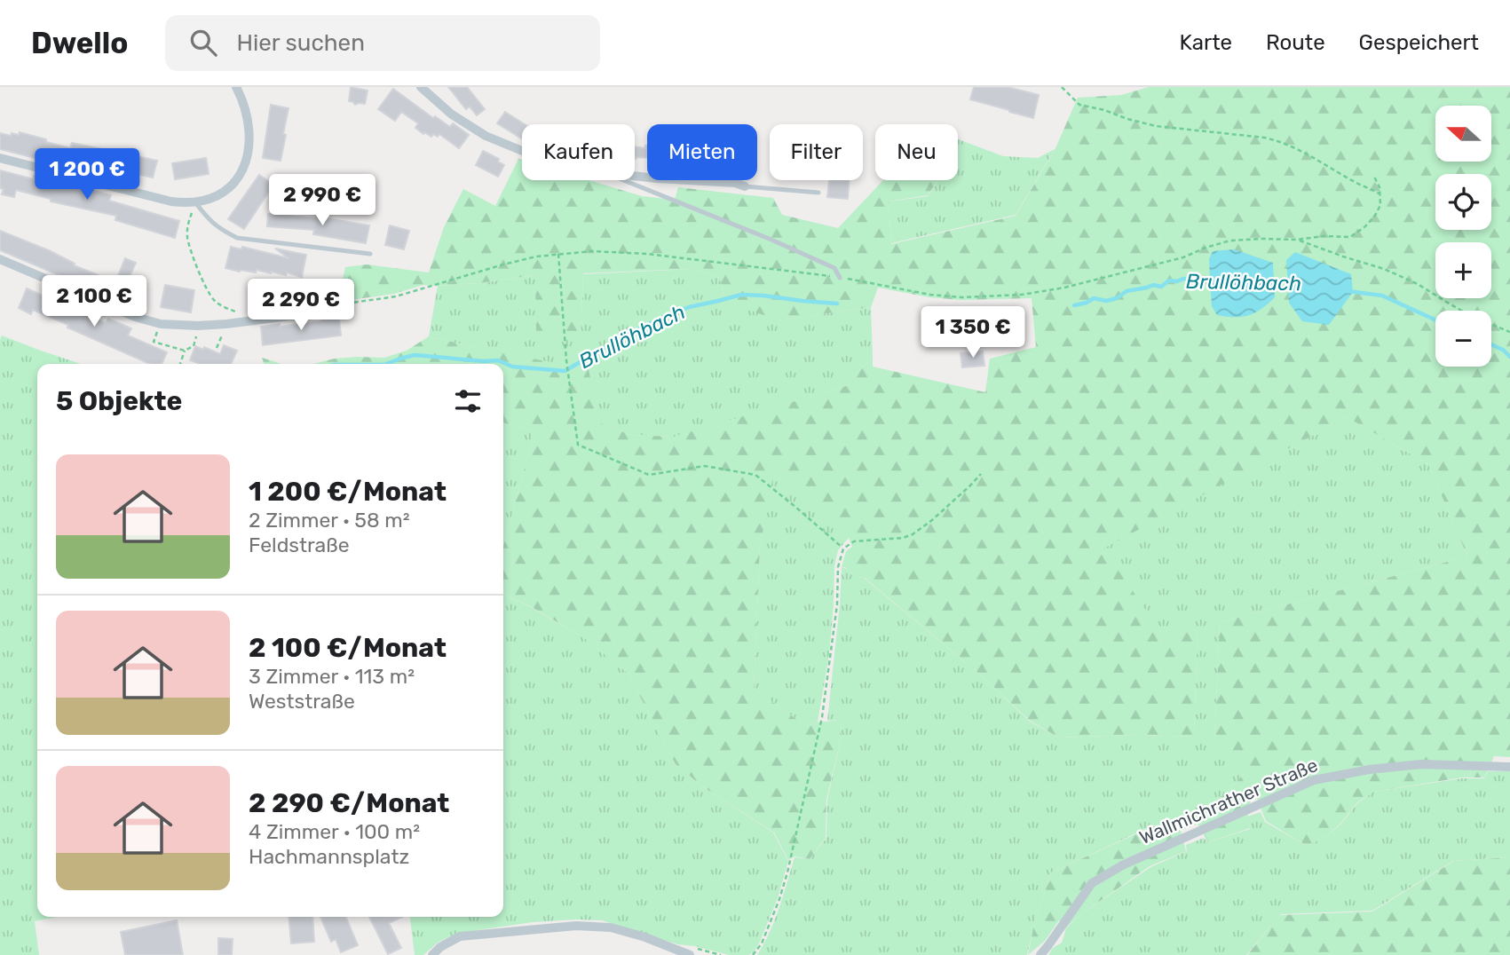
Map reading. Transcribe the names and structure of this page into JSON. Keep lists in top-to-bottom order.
{
  "streets": {
    "street": ["Wallmichrather Straße"]
  },
  "water": ["Brullöhbach"],
  "north": "left",
  "page": {
    "header": "Dwello",
    "search": "Hier suchen",
    "nav": ["Karte", "Route", "Gespeichert"],
    "map_buttons": ["+", "−"],
    "chip": [
      "Kaufen",
      "Mieten",
      "Filter",
      "Neu"
    ],
    "price": [
      "1 200 €",
      "2 990 €",
      "2 100 €",
      "2 290 €",
      "1 350 €"
    ],
    "heading": "5 Objekte",
    "list": [
      {
        "name": "1 200 €/Monat",
        "note": "2 Zimmer · 58 m² · Feldstraße"
      },
      {
        "name": "2 100 €/Monat",
        "note": "3 Zimmer · 113 m² · Weststraße"
      },
      {
        "name": "2 290 €/Monat",
        "note": "4 Zimmer · 100 m² · Hachmannsplatz"
      }
    ]
  }
}
